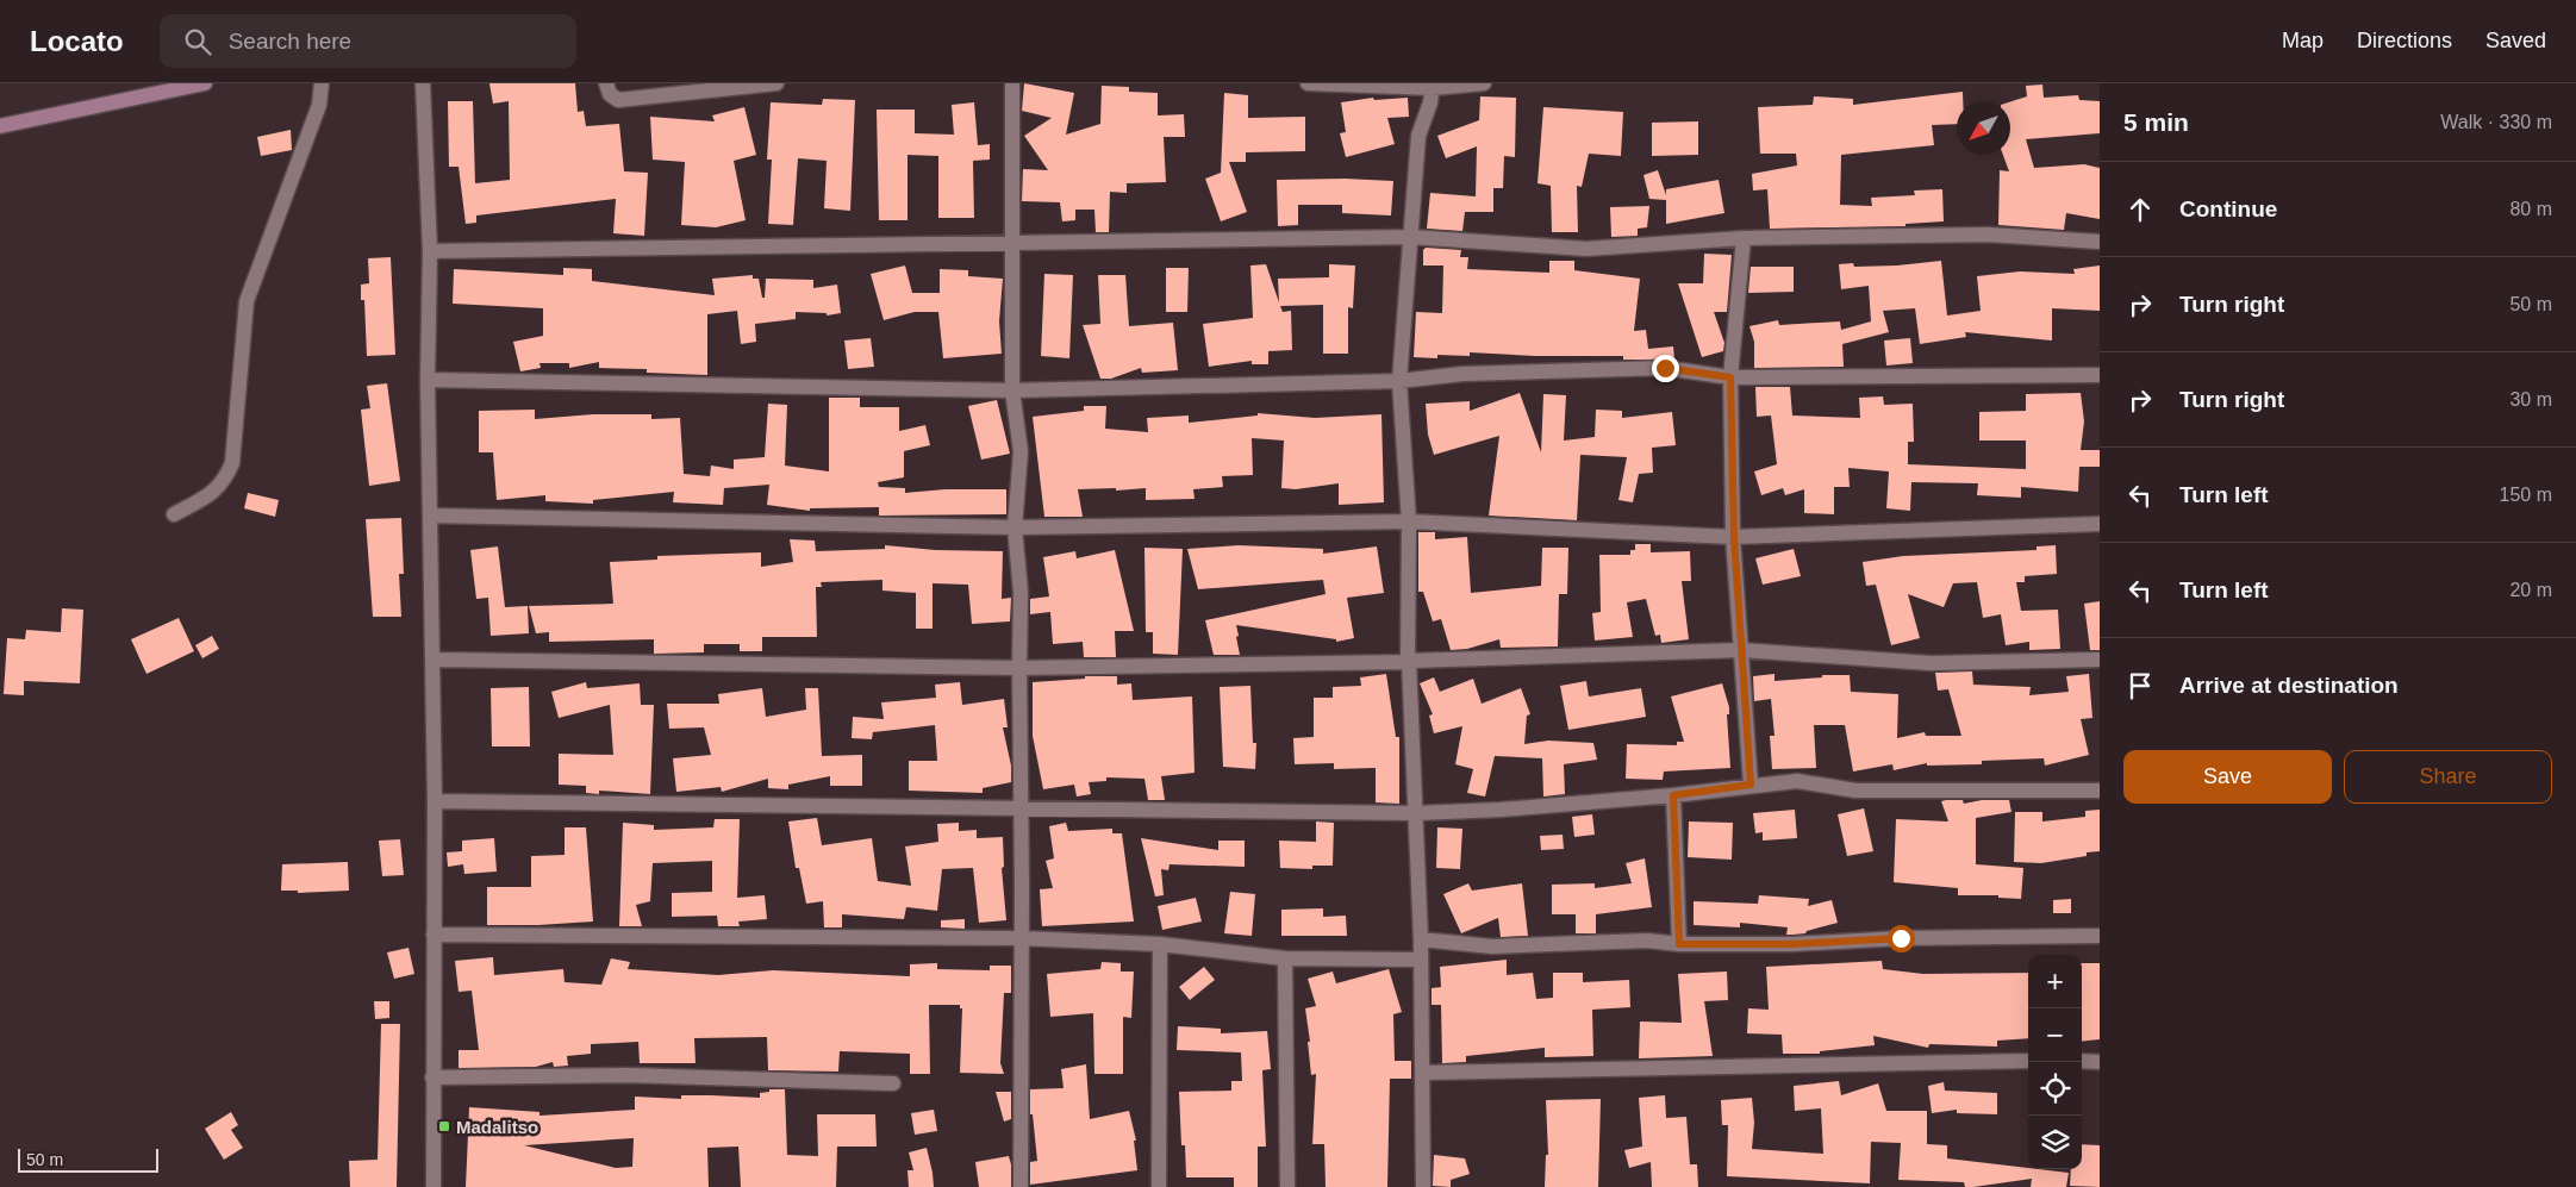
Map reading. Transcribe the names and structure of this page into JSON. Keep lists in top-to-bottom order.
{
  "places": {
    "transit": ["Madalitso"]
  },
  "scale_bar": "50 m",
  "north": "bottom left",
  "page": {
    "header": "Locato",
    "search": "Search here",
    "nav": ["Map", "Directions", "Saved"],
    "heading": ["5 min", "Walk · 330 m"],
    "list": [
      ["Continue", "80 m"],
      ["Turn right", "50 m"],
      ["Turn right", "30 m"],
      ["Turn left", "150 m"],
      ["Turn left", "20 m"],
      "Arrive at destination"
    ],
    "buttons": ["Save", "Share"],
    "map_buttons": ["+", "−"],
    "scale": "50 m"
  }
}
